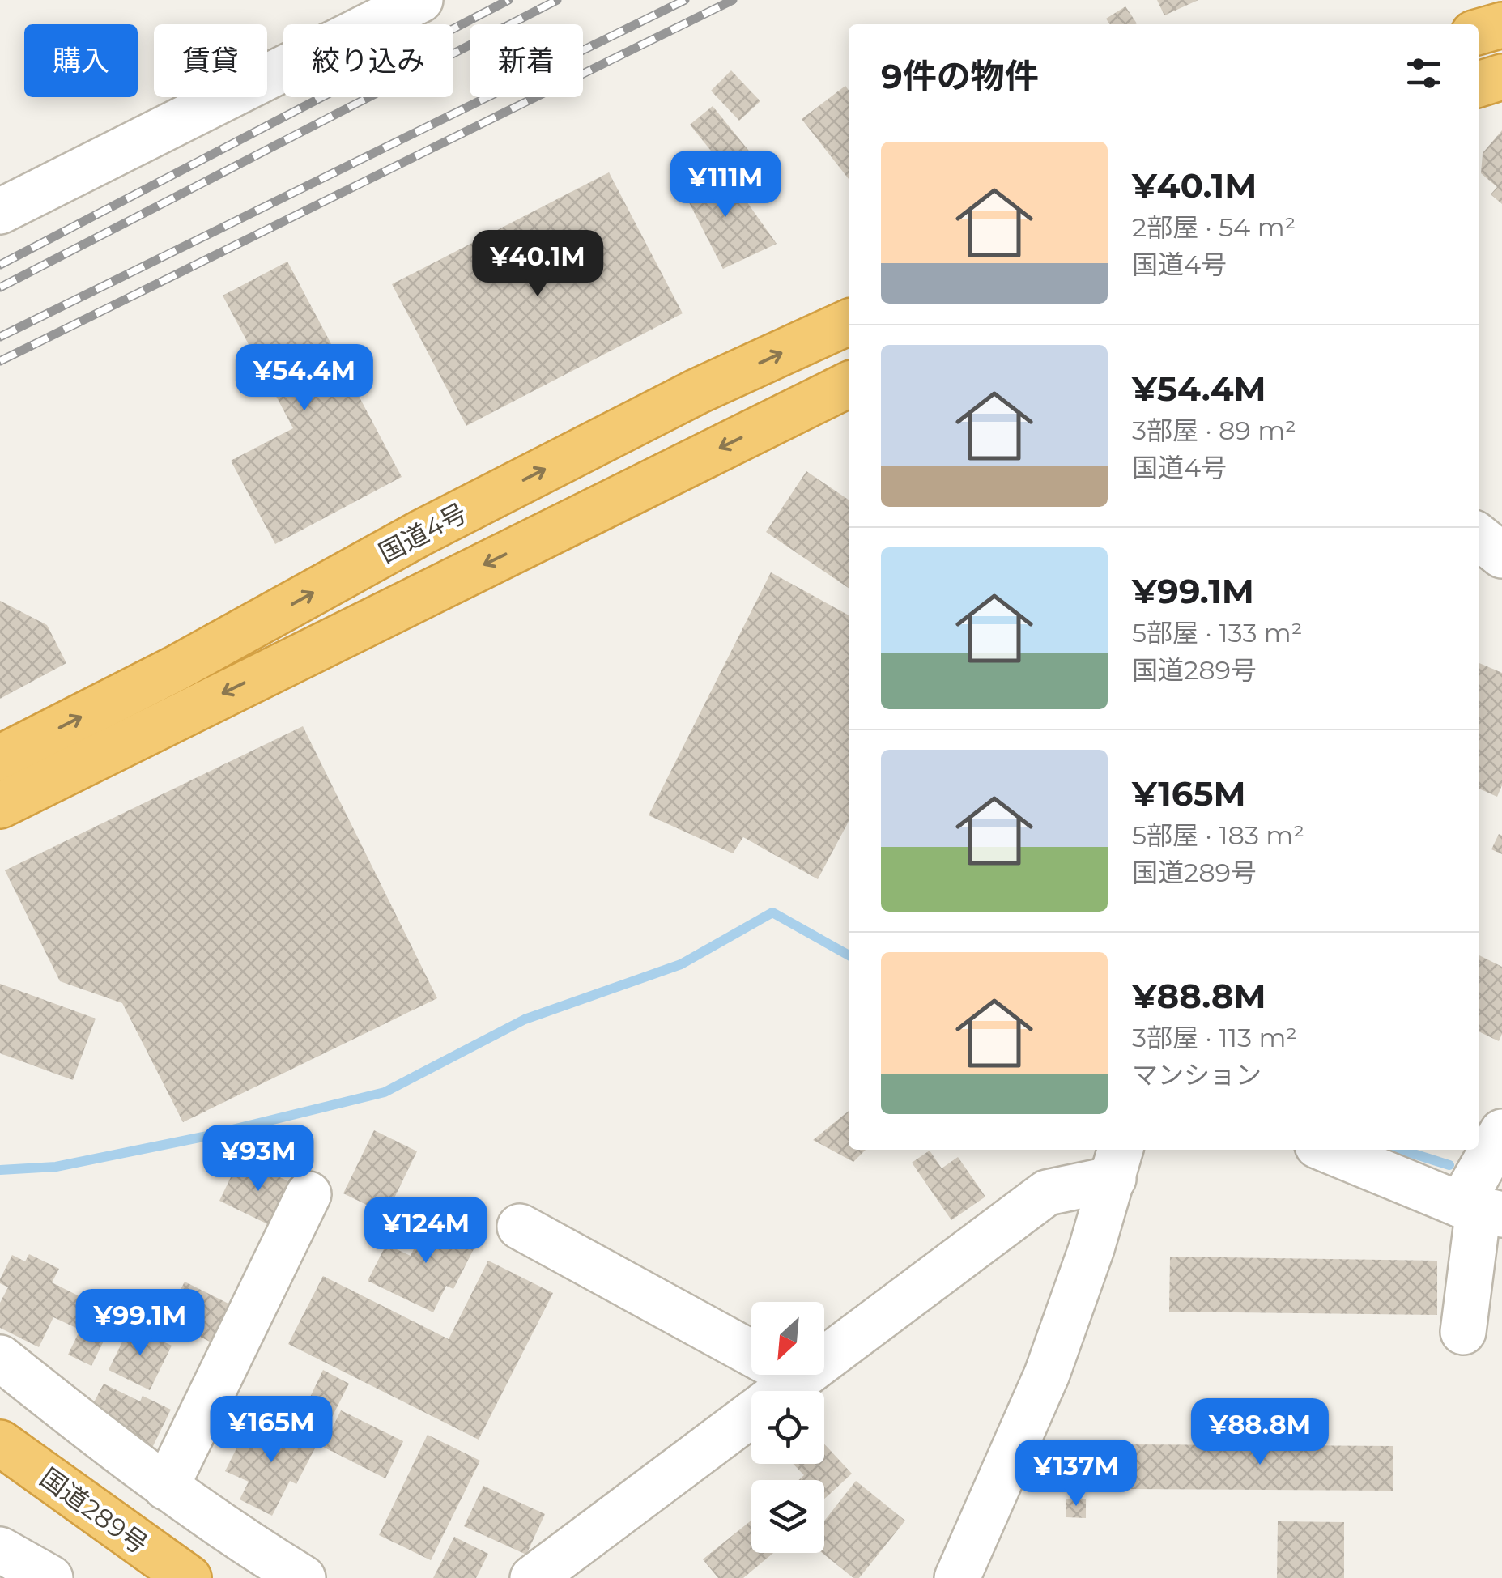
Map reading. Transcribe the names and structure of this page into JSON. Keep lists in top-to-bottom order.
{
  "streets": {
    "highway": ["国道4号", "国道289号"]
  },
  "north": "bottom left",
  "page": {
    "chip": [
      "購入",
      "賃貸",
      "絞り込み",
      "新着"
    ],
    "heading": "9件の物件",
    "list": [
      {
        "name": "¥40.1M",
        "note": "2部屋 · 54 m² · 国道4号"
      },
      {
        "name": "¥54.4M",
        "note": "3部屋 · 89 m² · 国道4号"
      },
      {
        "name": "¥99.1M",
        "note": "5部屋 · 133 m² · 国道289号"
      },
      {
        "name": "¥165M",
        "note": "5部屋 · 183 m² · 国道289号"
      },
      {
        "name": "¥88.8M",
        "note": "3部屋 · 113 m² · マンション"
      }
    ],
    "price": [
      "¥111M",
      "¥40.1M",
      "¥54.4M",
      "¥93M",
      "¥124M",
      "¥99.1M",
      "¥165M",
      "¥88.8M",
      "¥137M"
    ]
  }
}
